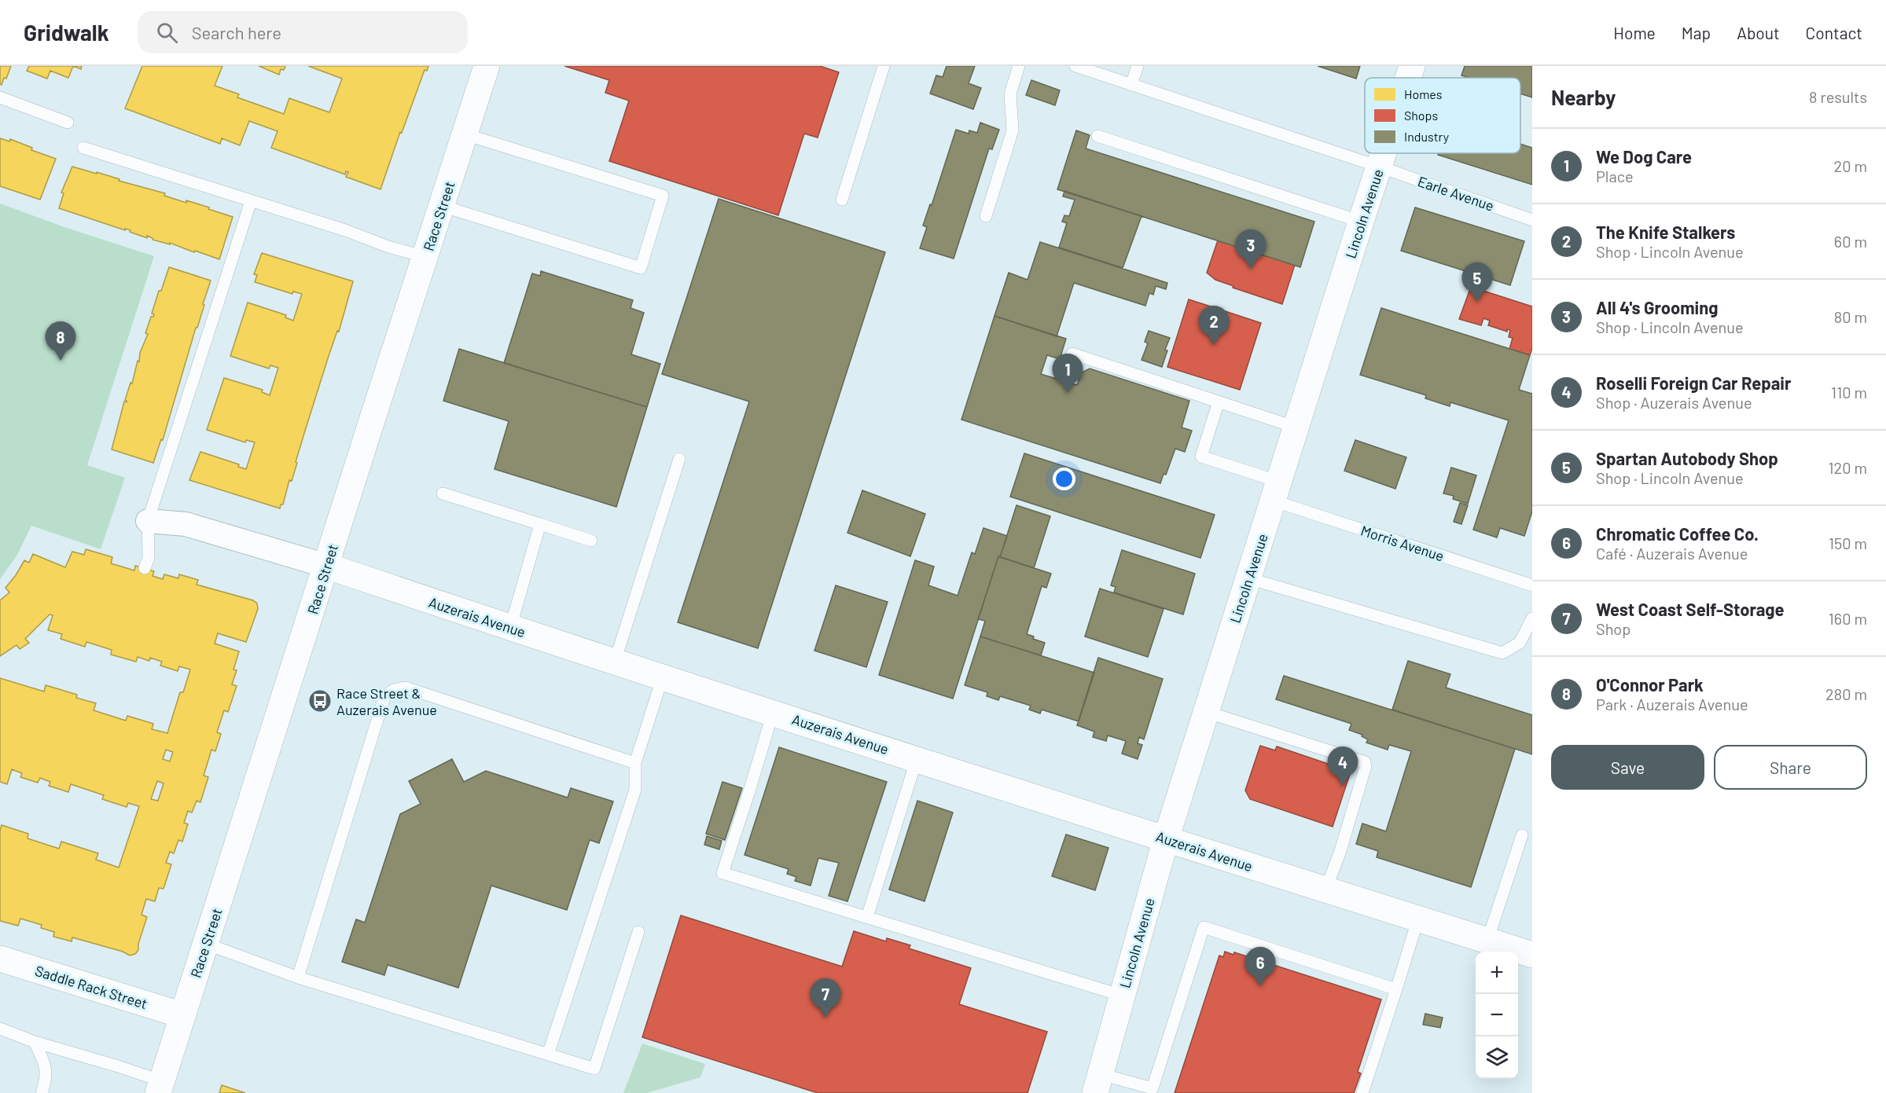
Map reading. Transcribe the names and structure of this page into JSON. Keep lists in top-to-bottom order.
{
  "streets": {
    "main road": [
      "Lincoln Avenue",
      "Race Street",
      "Auzerais Avenue",
      "Saddle Rack Street"
    ],
    "lane": ["Earle Avenue", "Morris Avenue"]
  },
  "crossings": [
    ["Earle Avenue", "Lincoln Avenue"],
    ["Lincoln Avenue", "Morris Avenue"],
    ["Lincoln Avenue", "Auzerais Avenue"],
    ["Race Street", "Auzerais Avenue"],
    ["Race Street", "Saddle Rack Street"]
  ],
  "places": {
    "bus stop": ["Race Street & Auzerais Avenue"]
  },
  "legend": ["Homes", "Shops", "Industry"],
  "page": {
    "header": "Gridwalk",
    "search": "Search here",
    "nav": [
      "Home",
      "Map",
      "About",
      "Contact"
    ],
    "heading": ["Nearby", "8 results"],
    "list": [
      {
        "mark": "1",
        "name": "We Dog Care",
        "note": "Place",
        "value": "20 m"
      },
      {
        "mark": "2",
        "name": "The Knife Stalkers",
        "note": "Shop · Lincoln Avenue",
        "value": "60 m"
      },
      {
        "mark": "3",
        "name": "All 4's Grooming",
        "note": "Shop · Lincoln Avenue",
        "value": "80 m"
      },
      {
        "mark": "4",
        "name": "Roselli Foreign Car Repair",
        "note": "Shop · Auzerais Avenue",
        "value": "110 m"
      },
      {
        "mark": "5",
        "name": "Spartan Autobody Shop",
        "note": "Shop · Lincoln Avenue",
        "value": "120 m"
      },
      {
        "mark": "6",
        "name": "Chromatic Coffee Co.",
        "note": "Café · Auzerais Avenue",
        "value": "150 m"
      },
      {
        "mark": "7",
        "name": "West Coast Self-Storage",
        "note": "Shop",
        "value": "160 m"
      },
      {
        "mark": "8",
        "name": "O'Connor Park",
        "note": "Park · Auzerais Avenue",
        "value": "280 m"
      }
    ],
    "pins": [
      "3",
      "5",
      "2",
      "8",
      "1",
      "4",
      "6",
      "7"
    ],
    "buttons": ["Save", "Share"],
    "map_buttons": ["+", "−"]
  }
}
